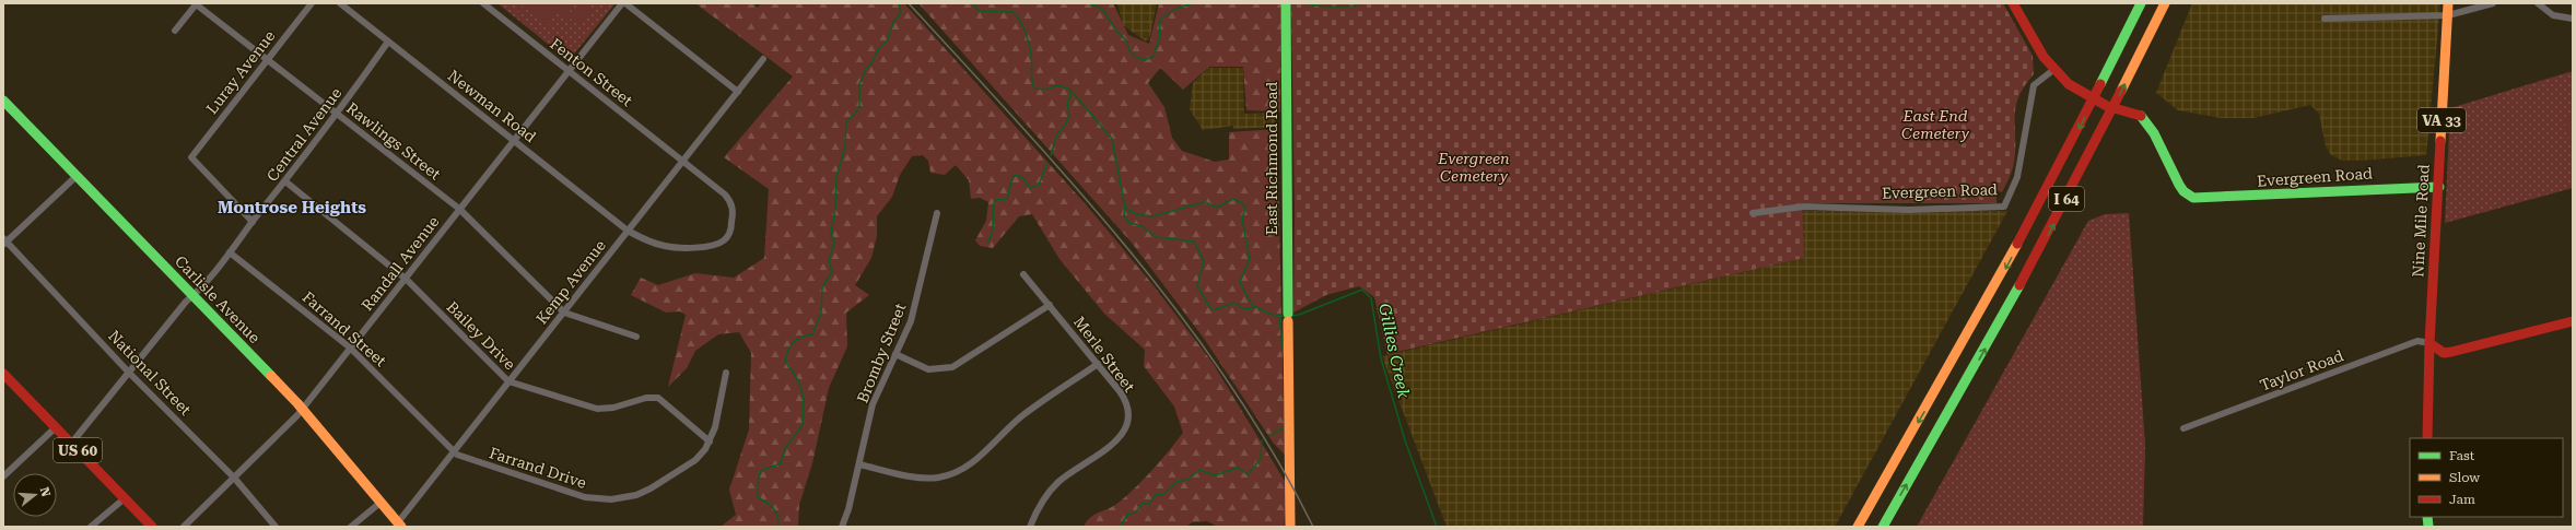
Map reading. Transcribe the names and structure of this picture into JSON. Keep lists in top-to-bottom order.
{
  "streets": {
    "main road": [
      "VA 33",
      "East Richmond Road",
      "Evergreen Road",
      "I 64",
      "Nine Mile Road",
      "Carlisle Avenue",
      "US 60"
    ],
    "street": [
      "Luray Avenue",
      "Fenton Street",
      "Newman Road",
      "Central Avenue",
      "Rawlings Street",
      "Randall Avenue",
      "Kemp Avenue",
      "Farrand Street",
      "Bailey Drive",
      "Bromby Street",
      "Merle Street",
      "Taylor Road",
      "National Street",
      "Farrand Drive"
    ]
  },
  "crossings": [
    ["Luray Avenue", "Central Avenue"],
    ["Luray Avenue", "Rawlings Street"],
    ["Fenton Street", "Newman Road"],
    ["Fenton Street", "Randall Avenue"],
    ["Fenton Street", "Kemp Avenue"],
    ["Newman Road", "Central Avenue"],
    ["Newman Road", "Randall Avenue"],
    ["Newman Road", "Kemp Avenue"],
    ["Central Avenue", "Rawlings Street"],
    ["Central Avenue", "Carlisle Avenue"],
    ["Central Avenue", "Farrand Street"],
    ["Central Avenue", "Bailey Drive"],
    ["Central Avenue", "National Street"],
    ["Central Avenue", "US 60"],
    ["Rawlings Street", "Randall Avenue"],
    ["Rawlings Street", "Kemp Avenue"],
    ["Evergreen Road", "Nine Mile Road"],
    ["Nine Mile Road", "Taylor Road"],
    ["Randall Avenue", "Carlisle Avenue"],
    ["Randall Avenue", "Farrand Street"],
    ["Randall Avenue", "Bailey Drive"],
    ["Randall Avenue", "National Street"],
    ["Kemp Avenue", "Carlisle Avenue"],
    ["Kemp Avenue", "Farrand Street"],
    ["Kemp Avenue", "Bailey Drive"],
    ["Kemp Avenue", "Farrand Drive"],
    ["Farrand Street", "Farrand Drive"],
    ["Bailey Drive", "Farrand Drive"]
  ],
  "districts": ["Montrose Heights"],
  "water": ["Gillies Creek"],
  "parks": ["East End Cemetery", "Evergreen Cemetery"],
  "legend": ["Fast", "Slow", "Jam"],
  "north": "right"
}
